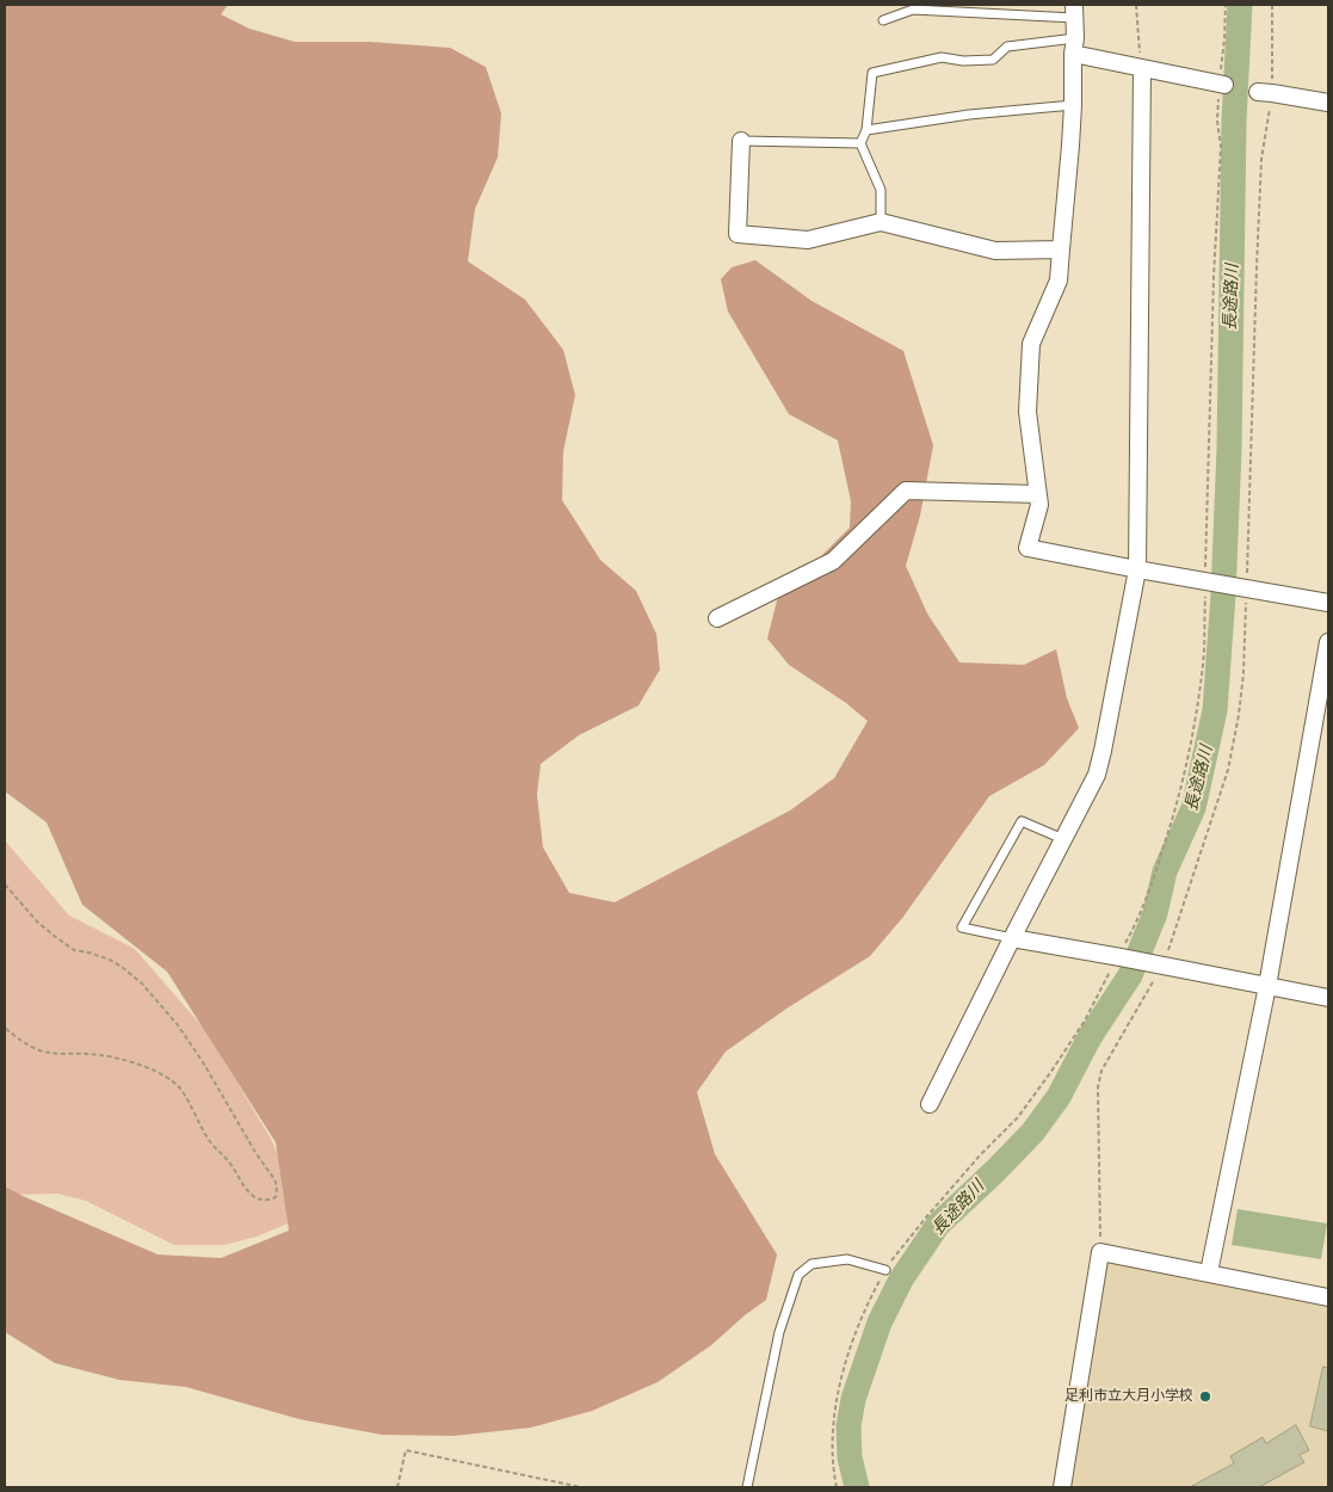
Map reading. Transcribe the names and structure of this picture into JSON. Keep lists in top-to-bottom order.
{
  "water": ["長途路川"],
  "places": ["足利市立大月小学校"]
}
